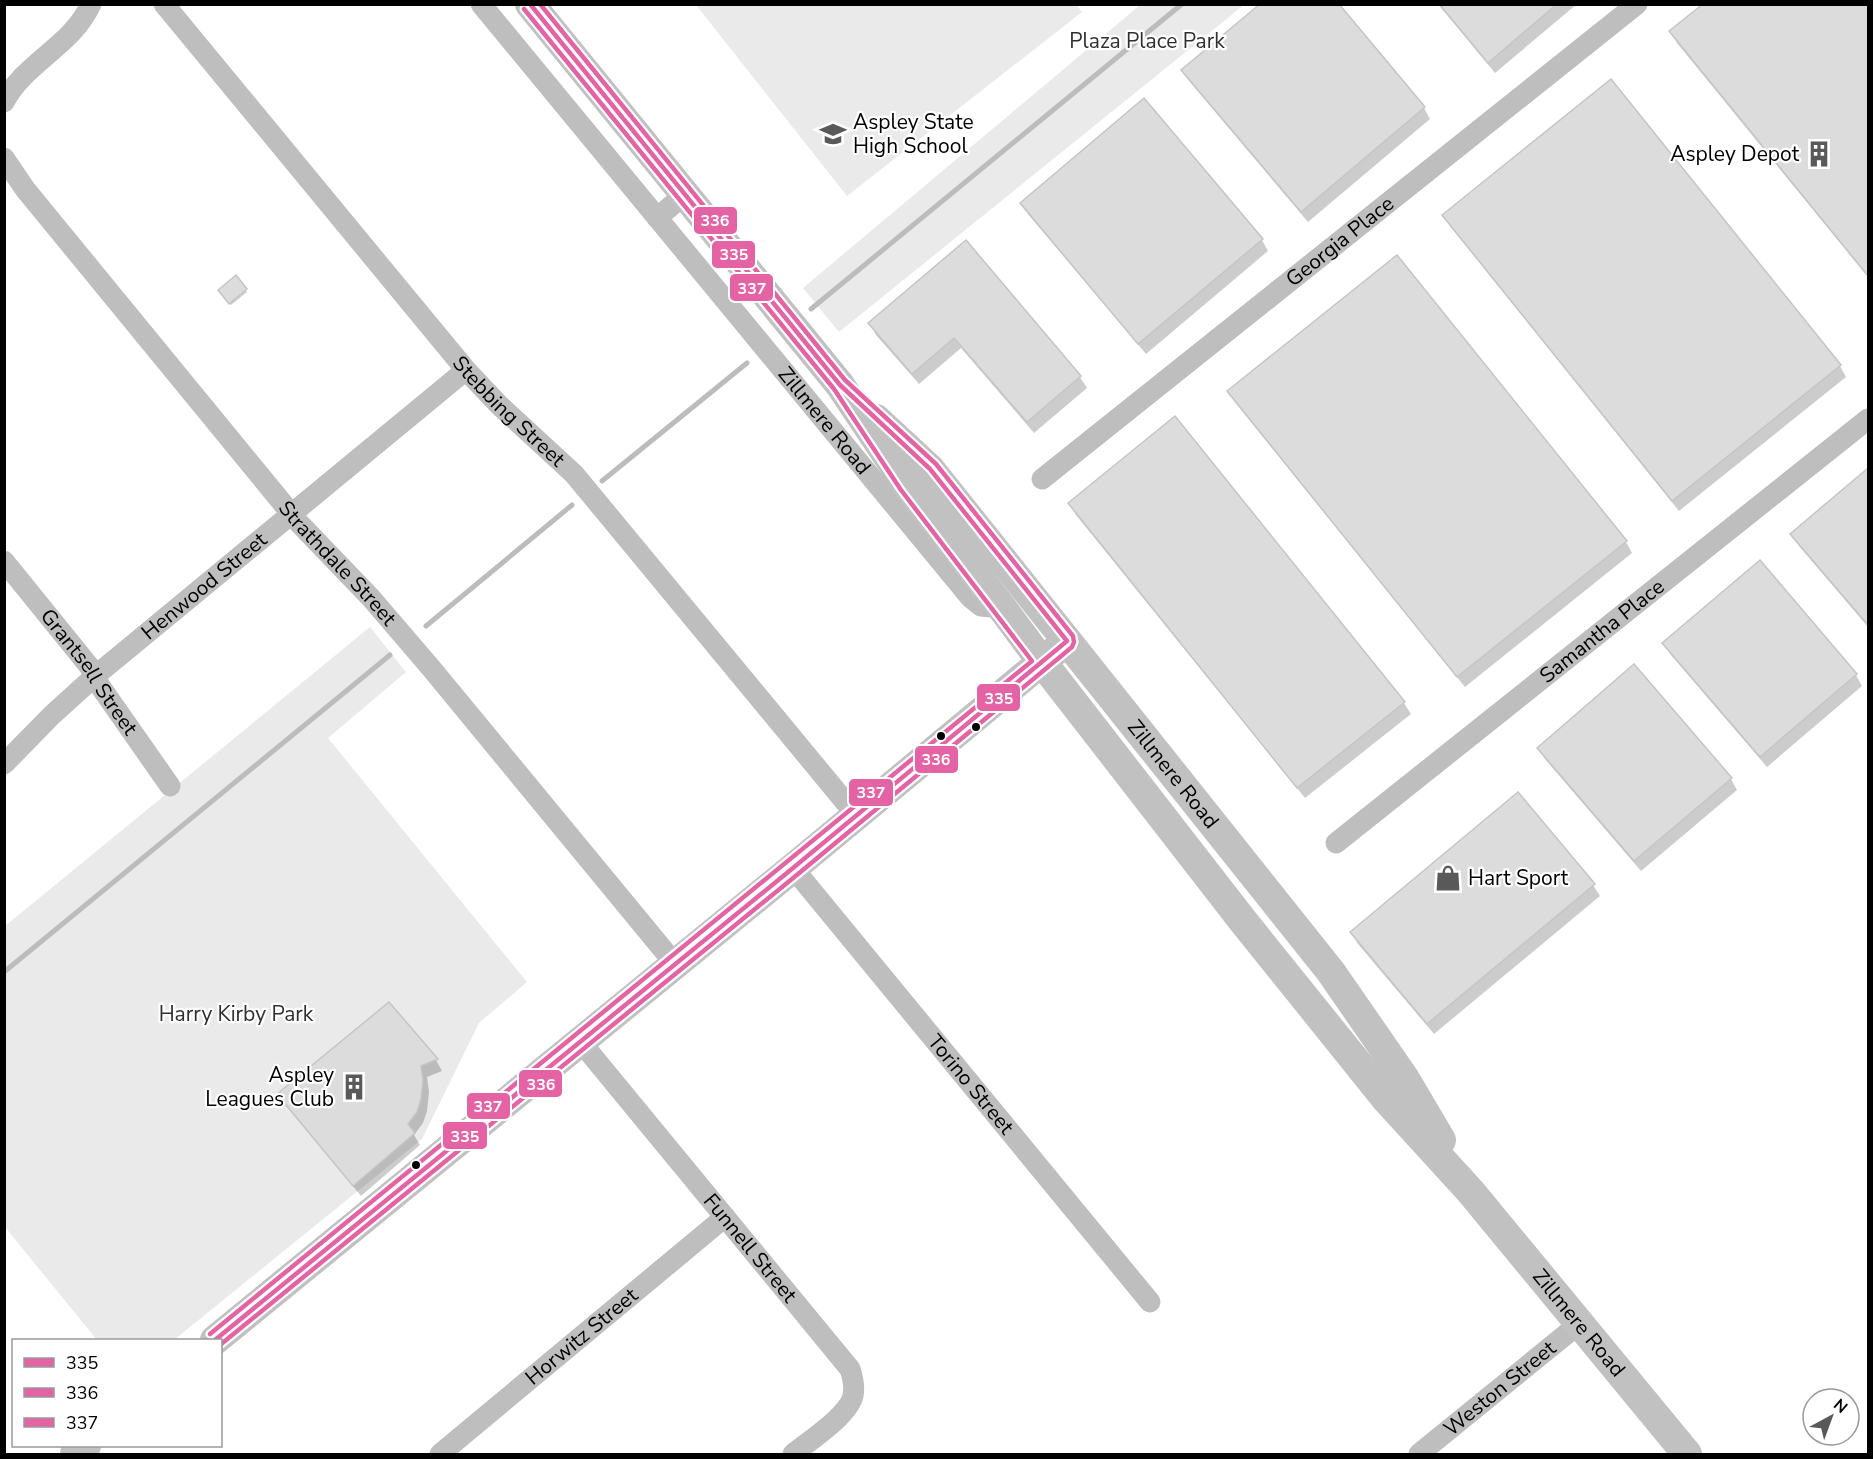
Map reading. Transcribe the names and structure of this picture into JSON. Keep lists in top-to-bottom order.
{
  "streets": {
    "main road": ["Zillmere Road"],
    "street": [
      "Georgia Place",
      "Stebbing Street",
      "Strathdale Street",
      "Henwood Street",
      "Samantha Place",
      "Grantsell Street",
      "Torino Street",
      "Funnell Street",
      "Horwitz Street",
      "Weston Street"
    ]
  },
  "crossings": [
    ["Stebbing Street", "Henwood Street"],
    ["Zillmere Road", "Weston Street"],
    ["Strathdale Street", "Henwood Street"],
    ["Henwood Street", "Grantsell Street"],
    ["Funnell Street", "Horwitz Street"]
  ],
  "parks": ["Plaza Place Park", "Harry Kirby Park"],
  "places": {
    "school or university": ["Aspley State High School"],
    "building": ["Aspley Depot", "Aspley Leagues Club"],
    "shop": ["Hart Sport"]
  },
  "lines": ["transit line 335", "transit line 336", "transit line 337"],
  "legend": ["335", "336", "337"],
  "north": "top right"
}
